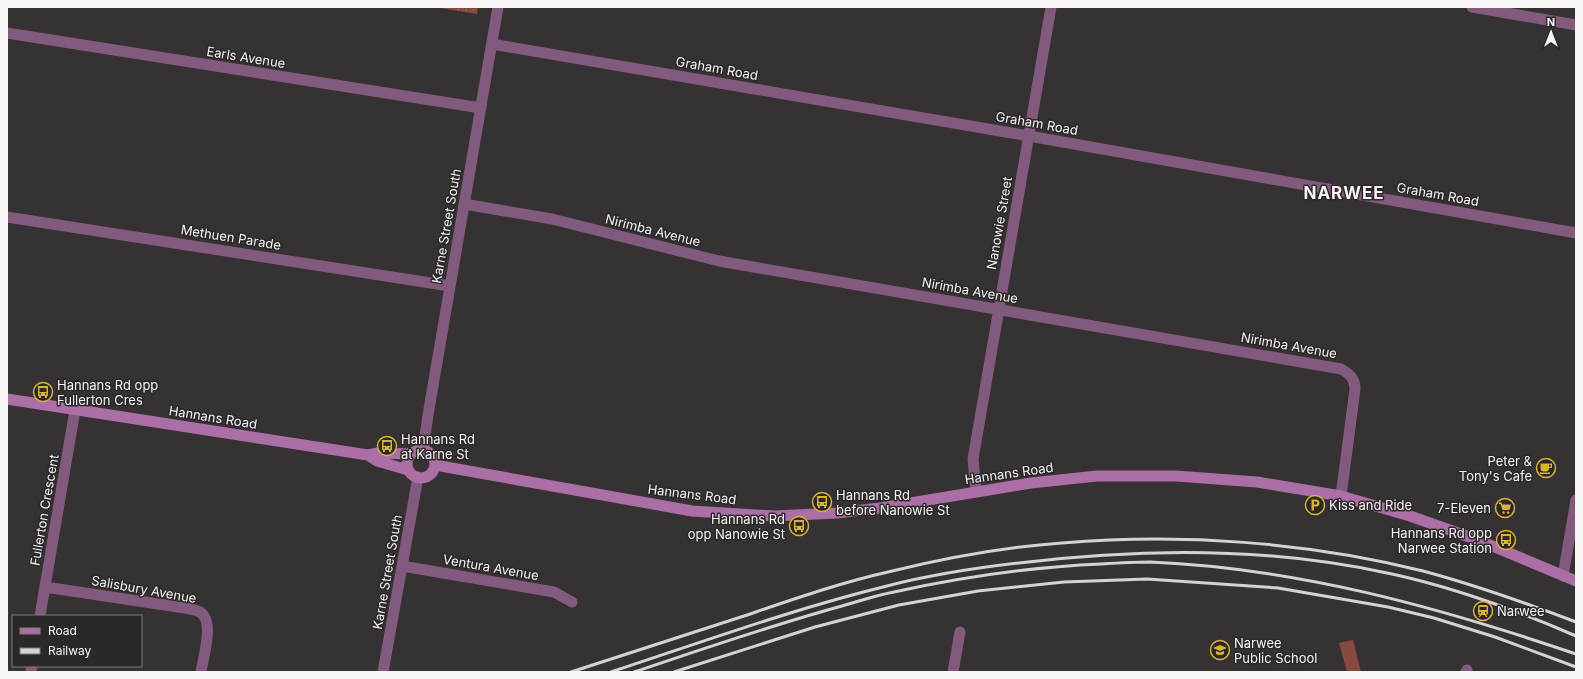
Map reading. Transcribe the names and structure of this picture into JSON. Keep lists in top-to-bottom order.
{
  "streets": {
    "main road": ["Hannans Road"],
    "street": [
      "Earls Avenue",
      "Graham Road",
      "Nanowie Street",
      "Karne Street South",
      "Nirimba Avenue",
      "Methuen Parade",
      "Fullerton Crescent",
      "Ventura Avenue",
      "Salisbury Avenue"
    ]
  },
  "crossings": [
    ["Earls Avenue", "Karne Street South"],
    ["Graham Road", "Nanowie Street"],
    ["Graham Road", "Karne Street South"],
    ["Nanowie Street", "Nirimba Avenue"],
    ["Nanowie Street", "Hannans Road"],
    ["Karne Street South", "Nirimba Avenue"],
    ["Karne Street South", "Methuen Parade"],
    ["Karne Street South", "Hannans Road"],
    ["Karne Street South", "Ventura Avenue"],
    ["Nirimba Avenue", "Hannans Road"],
    ["Hannans Road", "Fullerton Crescent"],
    ["Fullerton Crescent", "Salisbury Avenue"]
  ],
  "districts": ["NARWEE"],
  "places": {
    "bus stop": [
      "Hannans Rd opp Fullerton Cres",
      "Hannans Rd at Karne St",
      "Hannans Rd before Nanowie St",
      "Hannans Rd opp Nanowie St",
      "Hannans Rd opp Narwee Station"
    ],
    "cafe": ["Peter & Tony's Cafe"],
    "parking": ["Kiss and Ride"],
    "supermarket": ["7-Eleven"],
    "station": ["Narwee"],
    "school or university": ["Narwee Public School"]
  },
  "legend": ["Road", "Railway"],
  "north": "top"
}
